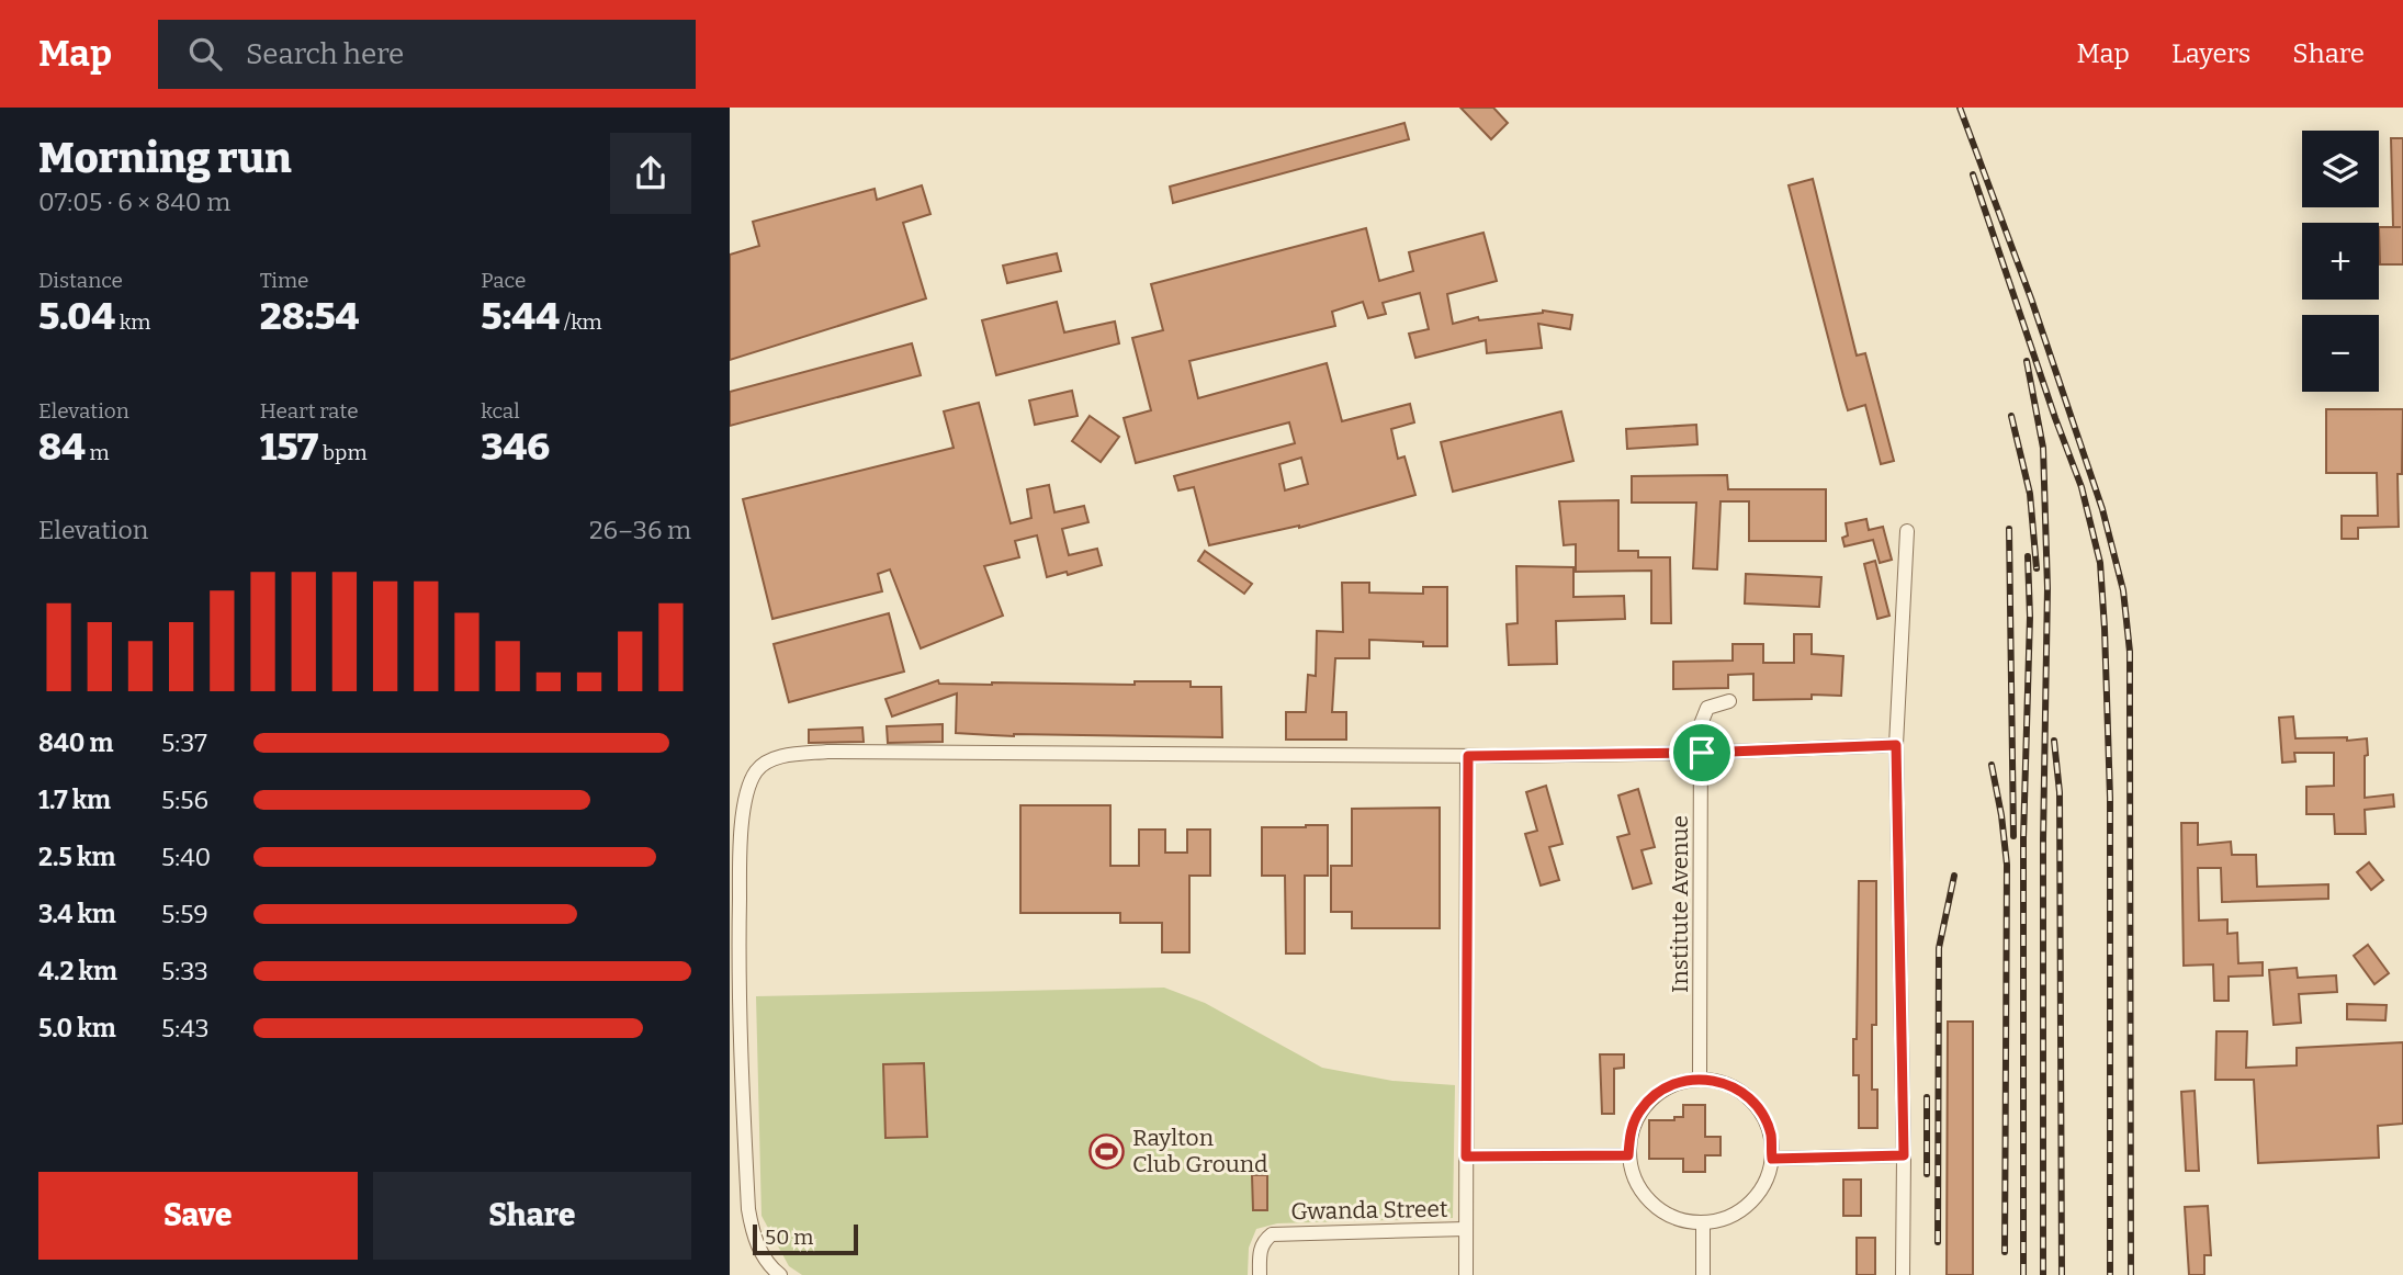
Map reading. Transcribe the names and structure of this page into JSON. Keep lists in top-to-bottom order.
{
  "streets": {
    "street": ["Institute Avenue", "Gwanda Street"]
  },
  "places": {
    "sports": ["Raylton Club Ground"]
  },
  "scale_bar": "50 m",
  "page": {
    "header": "Map",
    "search": "Search here",
    "nav": ["Map", "Layers", "Share"],
    "heading": ["Morning run", "07:05 · 6 × 840 m"],
    "map_buttons": ["+", "−"],
    "stats": [
      ["Distance", "5.04 km"],
      ["Time", "28:54"],
      ["Pace", "5:44 /km"],
      ["Elevation", "84 m"],
      ["Heart rate", "157 bpm"],
      ["kcal", "346"]
    ],
    "chart": ["Elevation", "26–36 m"],
    "list": [
      {
        "name": "840 m",
        "note": "5:37"
      },
      {
        "name": "1.7 km",
        "note": "5:56"
      },
      {
        "name": "2.5 km",
        "note": "5:40"
      },
      {
        "name": "3.4 km",
        "note": "5:59"
      },
      {
        "name": "4.2 km",
        "note": "5:33"
      },
      {
        "name": "5.0 km",
        "note": "5:43"
      }
    ],
    "buttons": ["Save", "Share"],
    "scale": "50 m"
  }
}
